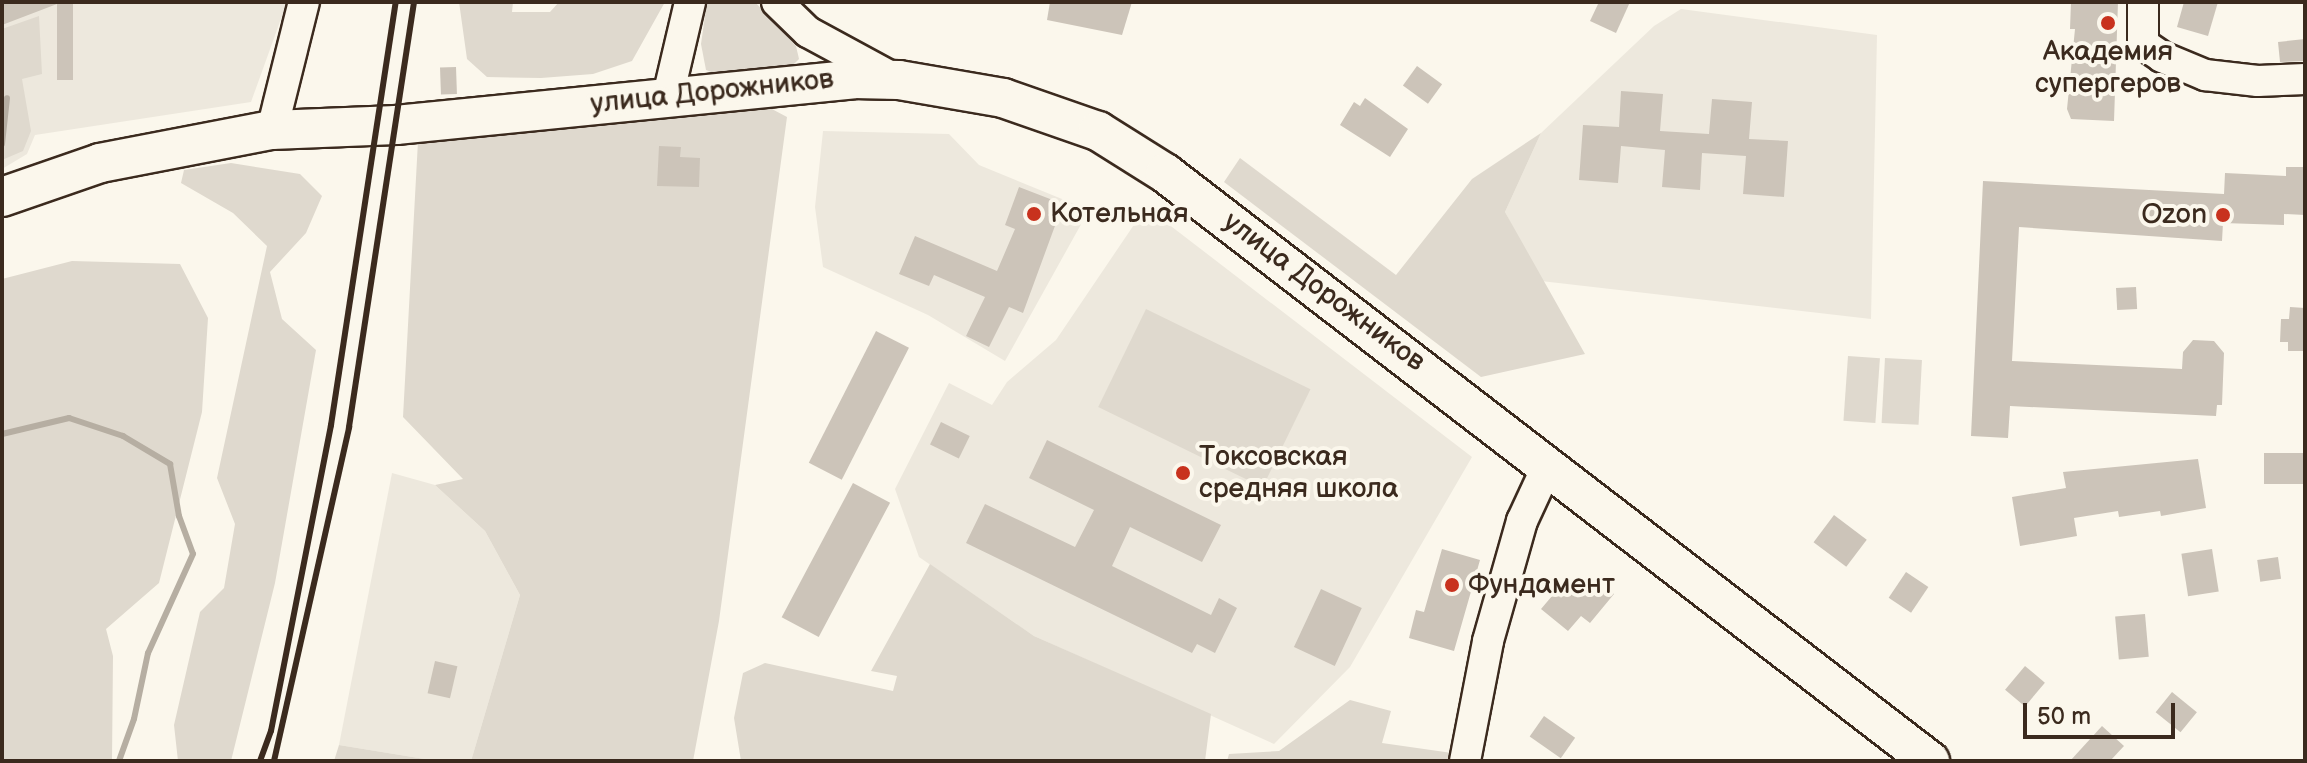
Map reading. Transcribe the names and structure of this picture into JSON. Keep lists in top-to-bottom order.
{
  "streets": {
    "main road": ["улица Дорожников"]
  },
  "places": [
    "Академия супергеров",
    "Котельная",
    "Ozon",
    "Токсовская средняя школа",
    "Фундамент"
  ],
  "scale_bar": "50 m"
}
